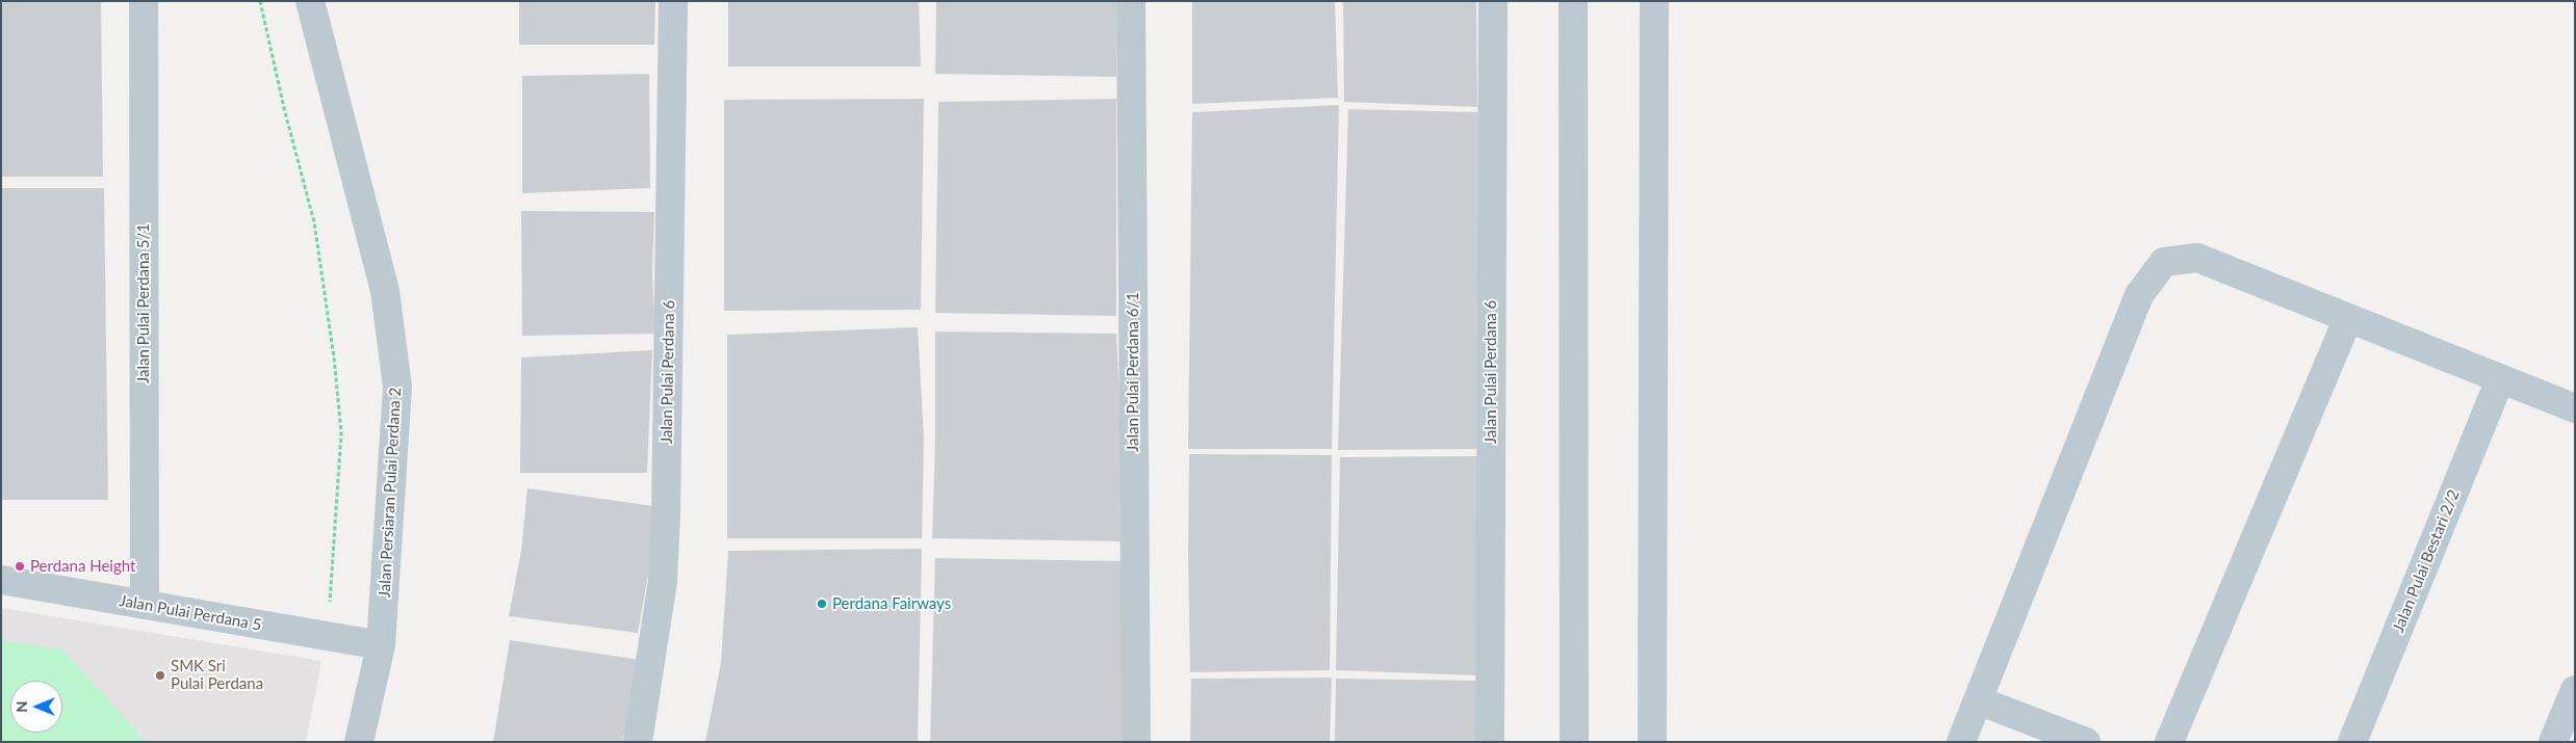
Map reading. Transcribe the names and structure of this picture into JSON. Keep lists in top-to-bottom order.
{
  "streets": {
    "street": [
      "Jalan Pulai Perdana 5/1",
      "Jalan Pulai Perdana 6",
      "Jalan Pulai Perdana 6/1",
      "Jalan Persiaran Pulai Perdana 2",
      "Jalan Pulai Bestari 2/2",
      "Jalan Pulai Perdana 5"
    ]
  },
  "crossings": [
    ["Jalan Pulai Perdana 5/1", "Jalan Pulai Perdana 5"],
    ["Jalan Persiaran Pulai Perdana 2", "Jalan Pulai Perdana 5"]
  ],
  "places": ["Perdana Height", "Perdana Fairways", "SMK Sri Pulai Perdana"],
  "north": "left"
}
